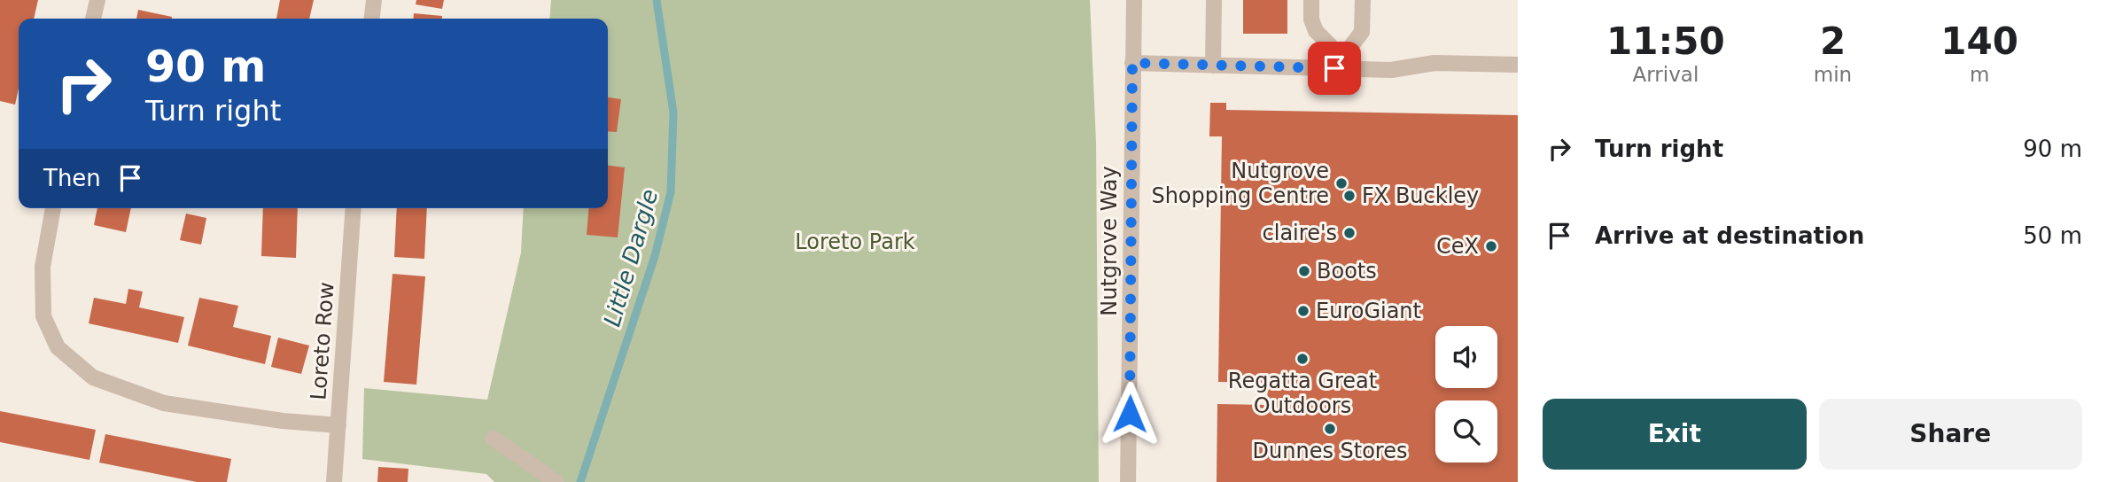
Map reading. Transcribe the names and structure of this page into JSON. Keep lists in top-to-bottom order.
{
  "streets": {
    "street": ["Nutgrove Way", "Loreto Row"]
  },
  "water": ["Little Dargle"],
  "parks": ["Loreto Park"],
  "places": [
    "Nutgrove Shopping Centre",
    "FX Buckley",
    "claire's",
    "CeX",
    "Boots",
    "EuroGiant",
    "Regatta Great Outdoors",
    "Dunnes Stores"
  ],
  "page": {
    "eta": [
      "11:50",
      "Arrival",
      "2",
      "min",
      "140",
      "m"
    ],
    "turn": ["90 m", "Turn right"],
    "list": [
      {
        "name": "Turn right",
        "value": "90 m"
      },
      {
        "name": "Arrive at destination",
        "value": "50 m"
      }
    ],
    "then": "Then",
    "buttons": ["Exit", "Share"]
  }
}
